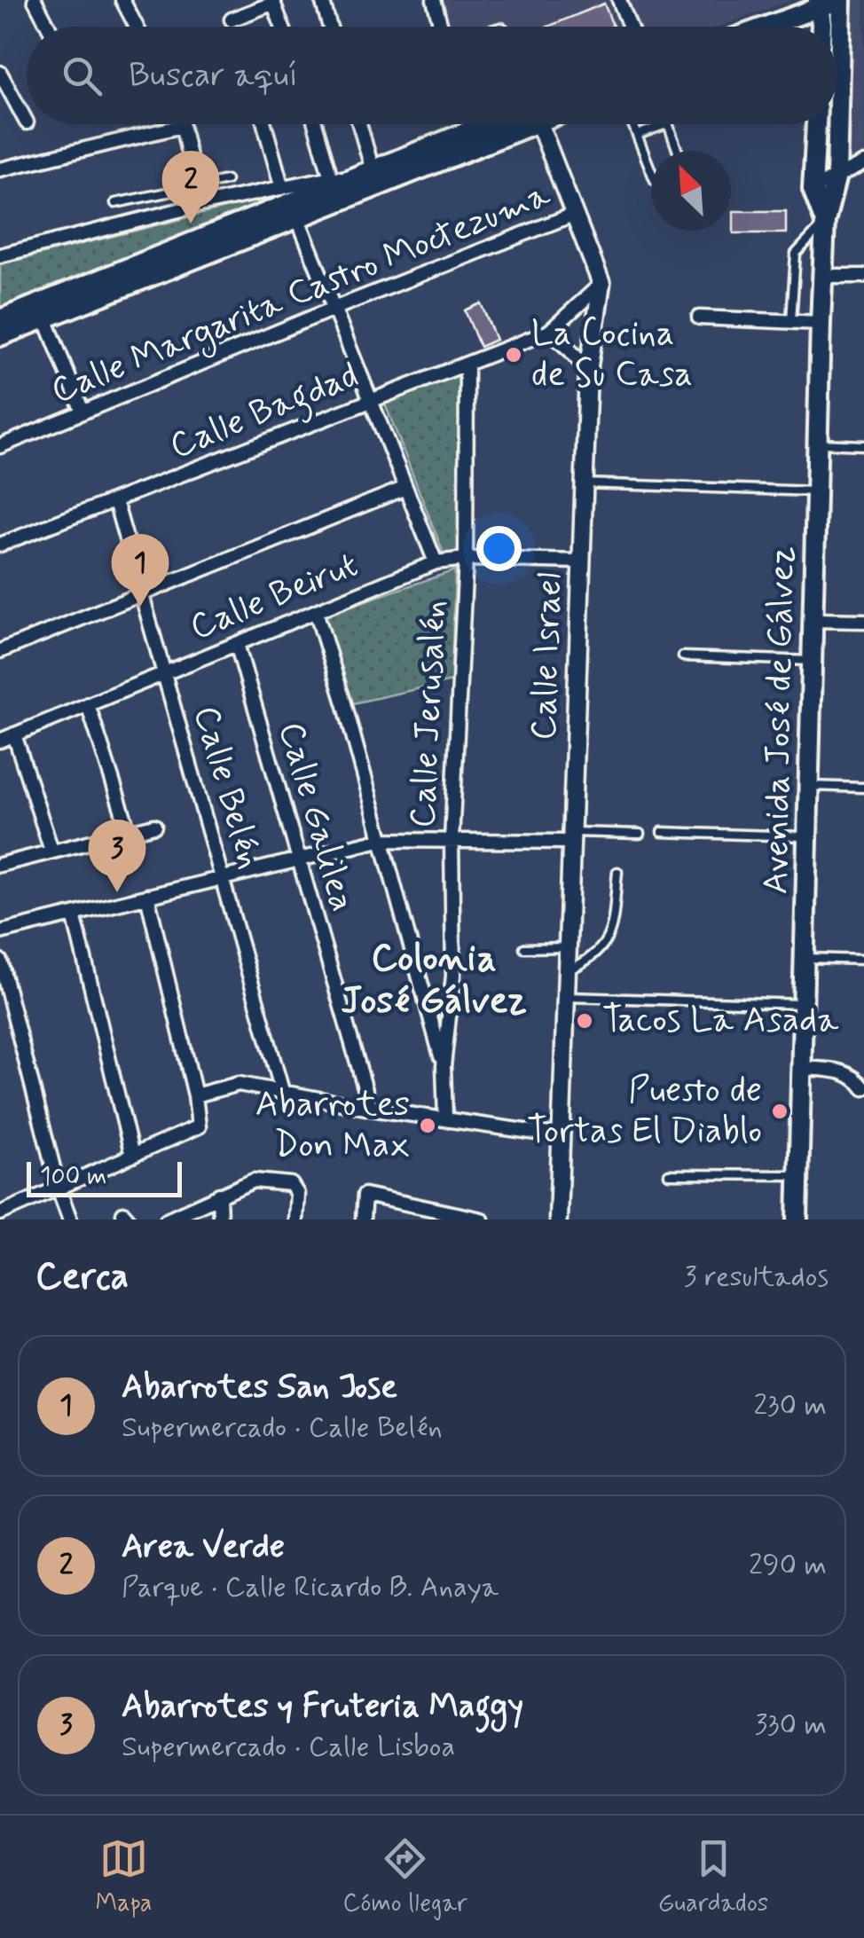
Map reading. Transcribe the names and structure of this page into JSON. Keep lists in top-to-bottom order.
{
  "streets": {
    "main road": ["Avenida José de Gálvez"],
    "street": [
      "Calle Margarita Castro Moctezuma",
      "Calle Bagdad",
      "Calle Beirut",
      "Calle Israel",
      "Calle Jerusalén",
      "Calle Belén",
      "Calle Galilea"
    ]
  },
  "crossings": [
    ["Calle Bagdad", "Calle Israel"],
    ["Calle Bagdad", "Calle Jerusalén"],
    ["Calle Bagdad", "Calle Belén"],
    ["Calle Beirut", "Calle Israel"],
    ["Calle Beirut", "Calle Jerusalén"],
    ["Calle Beirut", "Calle Belén"],
    ["Calle Beirut", "Calle Galilea"]
  ],
  "districts": ["Colonia José Gálvez"],
  "places": [
    "La Cocina de Su Casa",
    "Tacos La Asada",
    "Puesto de Tortas El Diablo",
    "Abarrotes Don Max"
  ],
  "scale_bar": "100 m",
  "north": "top left",
  "page": {
    "search": "Buscar aquí",
    "pins": ["2", "1", "3"],
    "scale": "100 m",
    "heading": ["Cerca", "3 resultados"],
    "list": [
      {
        "mark": "1",
        "name": "Abarrotes San Jose",
        "note": "Supermercado · Calle Belén",
        "value": "230 m"
      },
      {
        "mark": "2",
        "name": "Area Verde",
        "note": "Parque · Calle Ricardo B. Anaya",
        "value": "290 m"
      },
      {
        "mark": "3",
        "name": "Abarrotes y Fruteria Maggy",
        "note": "Supermercado · Calle Lisboa",
        "value": "330 m"
      }
    ],
    "nav": ["Mapa", "Cómo llegar", "Guardados"]
  }
}
